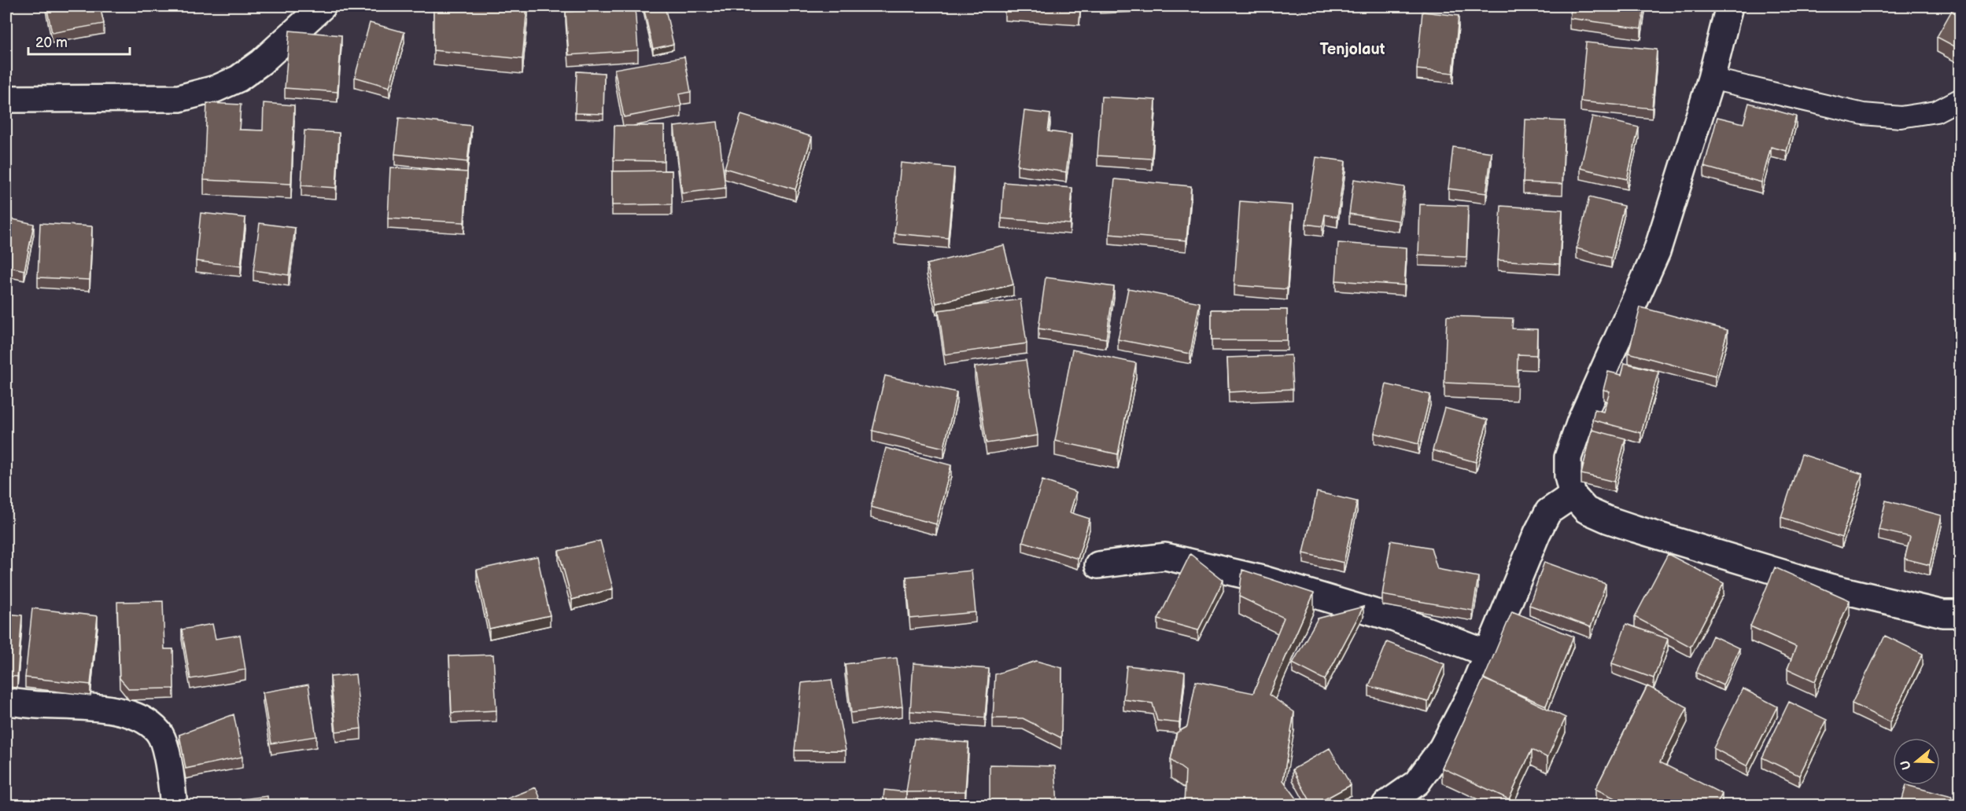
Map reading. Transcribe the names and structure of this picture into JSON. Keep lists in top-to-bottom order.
{
  "districts": ["Tenjolaut"],
  "scale_bar": "20 m",
  "north": "left"
}
